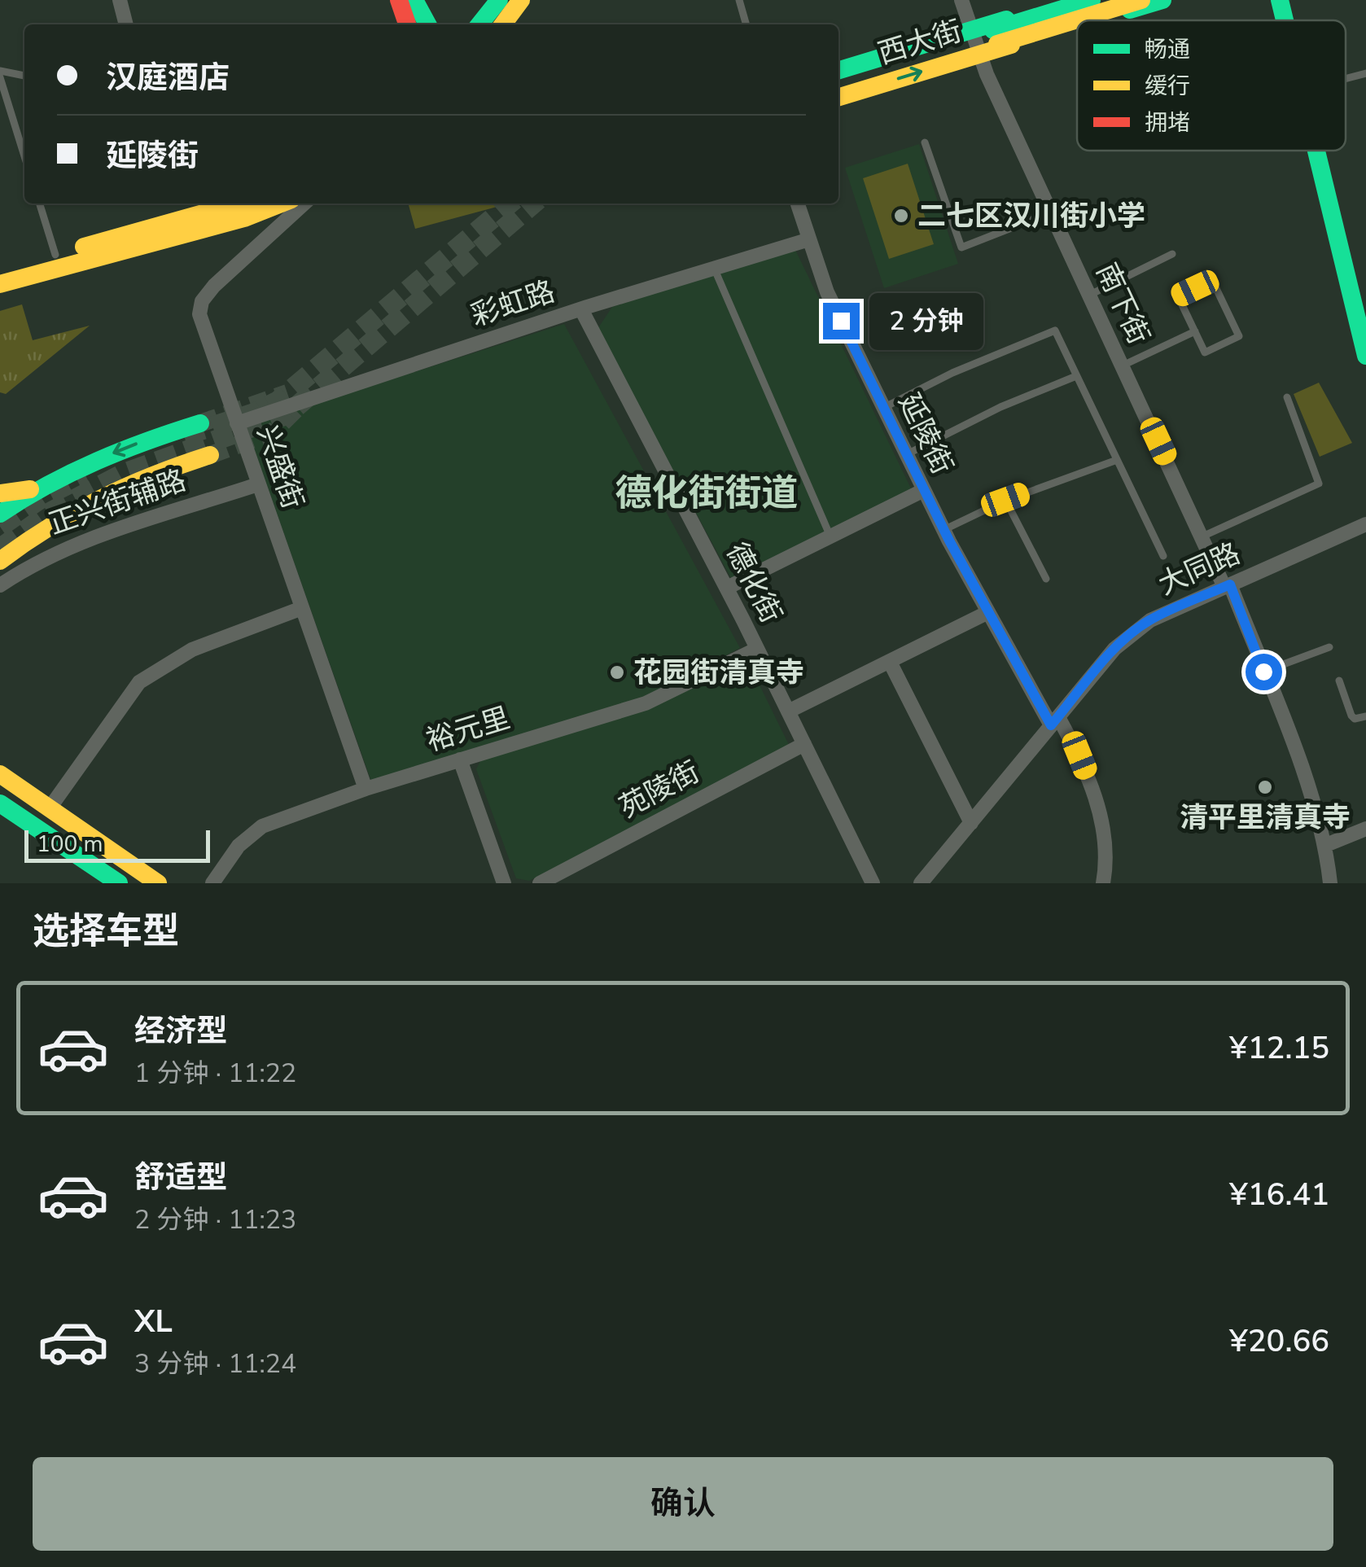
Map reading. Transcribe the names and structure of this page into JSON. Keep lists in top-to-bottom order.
{
  "streets": {
    "street": [
      "西大街",
      "彩虹路",
      "南下街",
      "延陵街",
      "兴盛街",
      "正兴街辅路",
      "大同路",
      "德化街",
      "裕元里",
      "苑陵街"
    ]
  },
  "crossings": [
    ["西大街", "南下街"],
    ["彩虹路", "延陵街"],
    ["彩虹路", "兴盛街"],
    ["彩虹路", "德化街"],
    ["南下街", "大同路"],
    ["延陵街", "大同路"],
    ["兴盛街", "正兴街辅路"],
    ["兴盛街", "裕元里"],
    ["德化街", "裕元里"],
    ["德化街", "苑陵街"]
  ],
  "districts": ["德化街街道"],
  "places": ["二七区汉川街小学", "花园街清真寺", "清平里清真寺"],
  "legend": ["畅通", "缓行", "拥堵"],
  "scale_bar": "100 m",
  "page": {
    "banner": ["汉庭酒店", "延陵街"],
    "bubble": "2 分钟",
    "scale": "100 m",
    "heading": "选择车型",
    "list": [
      {
        "name": "经济型",
        "note": "1 分钟 · 11:22",
        "value": "¥12.15"
      },
      {
        "name": "舒适型",
        "note": "2 分钟 · 11:23",
        "value": "¥16.41"
      },
      {
        "name": "XL",
        "note": "3 分钟 · 11:24",
        "value": "¥20.66"
      }
    ],
    "buttons": "确认"
  }
}
